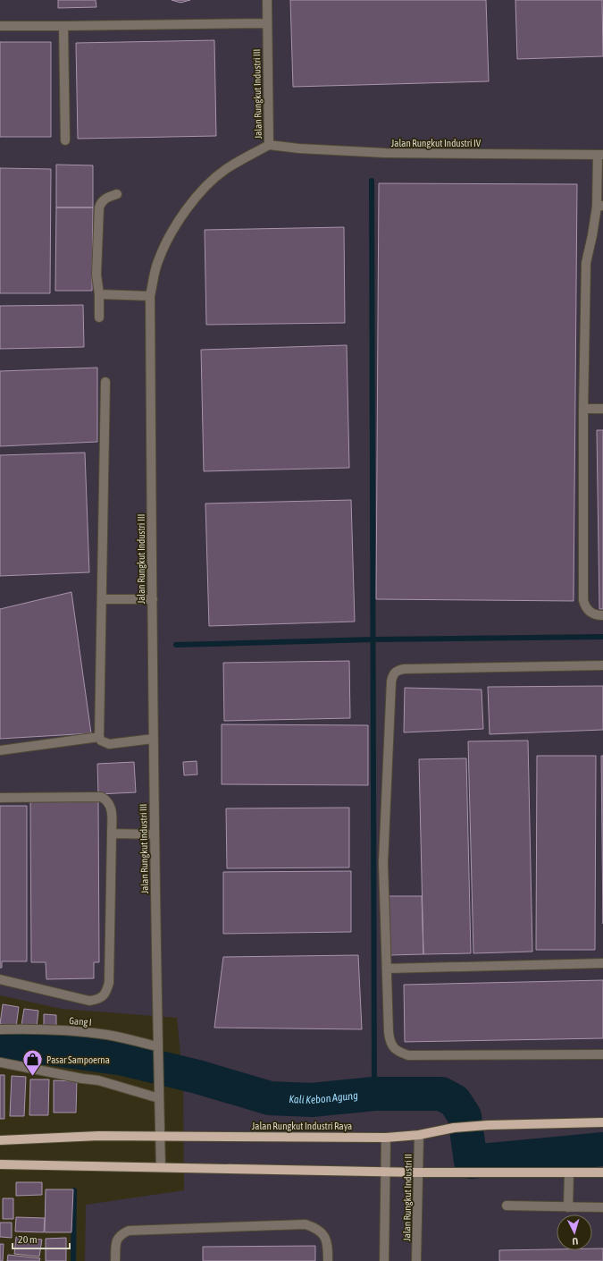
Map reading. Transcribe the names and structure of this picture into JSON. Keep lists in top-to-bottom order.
{
  "streets": {
    "main road": ["Jalan Rungkut Industri Raya"],
    "street": [
      "Jalan Rungkut Industri III",
      "Jalan Rungkut Industri IV",
      "Gang I",
      "Jalan Rungkut Industri II"
    ]
  },
  "crossings": [
    ["Jalan Rungkut Industri III", "Jalan Rungkut Industri IV"],
    ["Jalan Rungkut Industri III", "Gang I"],
    ["Jalan Rungkut Industri III", "Jalan Rungkut Industri Raya"],
    ["Jalan Rungkut Industri Raya", "Jalan Rungkut Industri II"]
  ],
  "water": ["Kali Kebon Agung"],
  "places": {
    "shop": ["Pasar Sampoerna"]
  },
  "scale_bar": "20 m",
  "north": "bottom"
}
